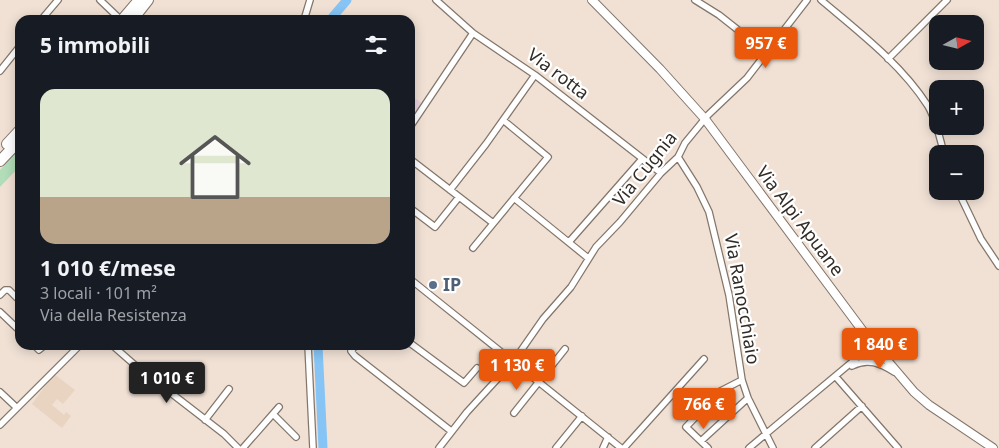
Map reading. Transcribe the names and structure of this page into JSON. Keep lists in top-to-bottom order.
{
  "streets": {
    "main road": ["Via Alpi Apuane"],
    "street": ["Via rotta", "Via Cugnia", "Via Ranocchiaio"]
  },
  "crossings": [
    ["Via rotta", "Via Cugnia"],
    ["Via Cugnia", "Via Alpi Apuane"],
    ["Via Cugnia", "Via Ranocchiaio"]
  ],
  "places": ["IP"],
  "north": "right",
  "page": {
    "map_buttons": ["+", "−"],
    "heading": "5 immobili",
    "price": [
      "957 €",
      "1 840 €",
      "1 130 €",
      "1 010 €",
      "766 €"
    ],
    "list": [
      {
        "name": "1 010 €/mese",
        "note": "3 locali · 101 m² · Via della Resistenza"
      }
    ]
  }
}
